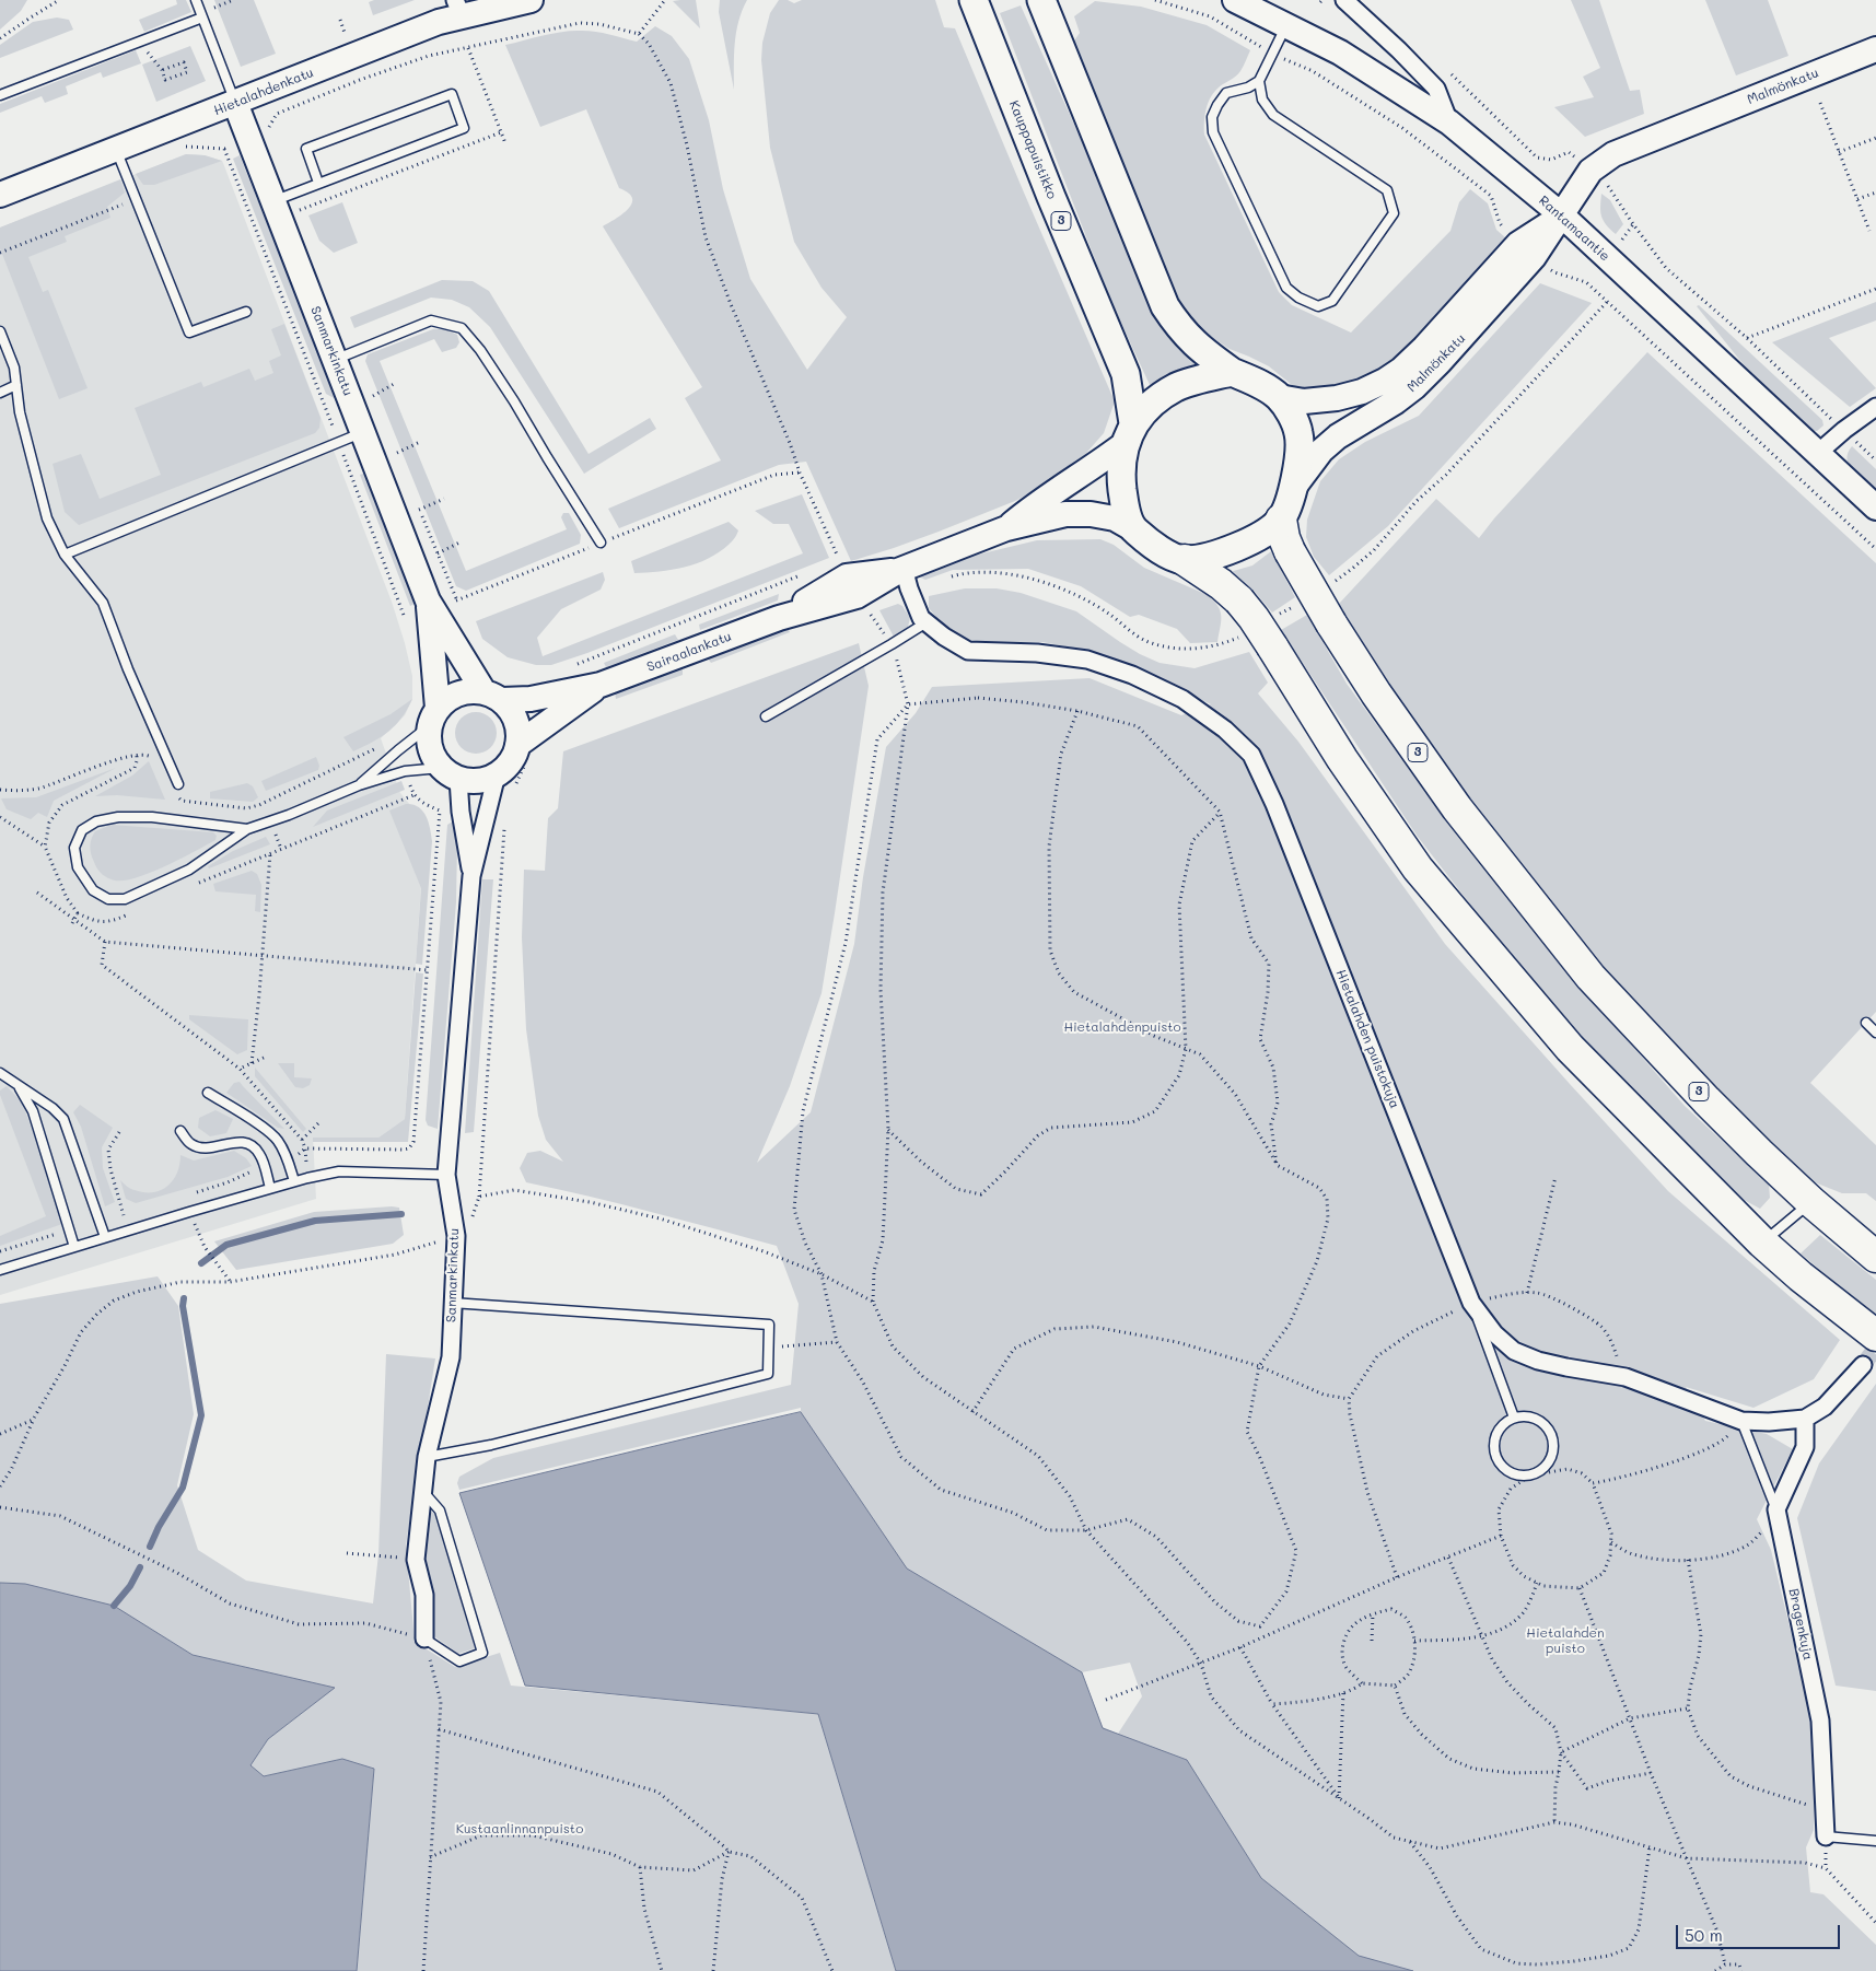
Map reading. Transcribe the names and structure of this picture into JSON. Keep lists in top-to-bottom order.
{
  "streets": {
    "highway": ["3"],
    "main road": ["Kauppapuistikko"],
    "street": [
      "Malmönkatu",
      "Hietalahdenkatu",
      "Rantamaantie",
      "Sanmarkinkatu",
      "Sairaalankatu",
      "Hietalahden puistokuja",
      "Bragenkuja"
    ]
  },
  "crossings": [
    ["Malmönkatu", "Kauppapuistikko"],
    ["Malmönkatu", "3"],
    ["Malmönkatu", "Rantamaantie"],
    ["Malmönkatu", "Sairaalankatu"],
    ["Hietalahdenkatu", "Sanmarkinkatu"],
    ["Kauppapuistikko", "3"],
    ["Kauppapuistikko", "Sairaalankatu"],
    ["3", "Sairaalankatu"],
    ["Sanmarkinkatu", "Sairaalankatu"],
    ["Sairaalankatu", "Hietalahden puistokuja"]
  ],
  "parks": ["Hietalahdenpuisto", "Hietalahden puisto", "Kustaanlinnanpuisto"],
  "scale_bar": "50 m"
}
